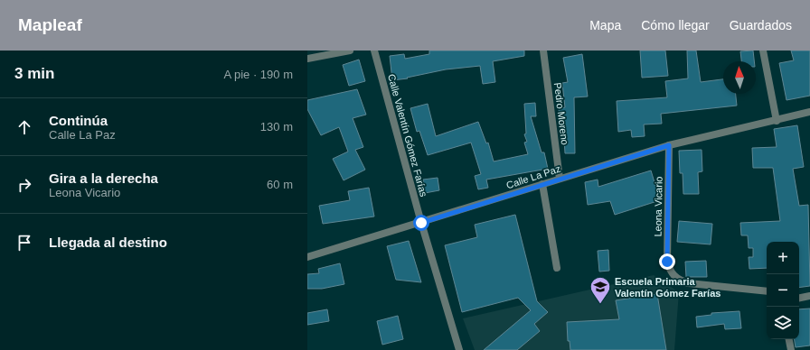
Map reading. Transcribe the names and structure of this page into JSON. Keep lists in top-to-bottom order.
{
  "streets": {
    "street": [
      "Pedro Moreno",
      "Calle Valentín Gómez Farías",
      "Calle La Paz",
      "Leona Vicario"
    ]
  },
  "crossings": [
    ["Pedro Moreno", "Calle La Paz"],
    ["Calle Valentín Gómez Farías", "Calle La Paz"],
    ["Calle La Paz", "Leona Vicario"]
  ],
  "places": {
    "school or university": ["Escuela Primaria Valentín Gómez Farías"]
  },
  "north": "top",
  "page": {
    "header": "Mapleaf",
    "nav": ["Mapa", "Cómo llegar", "Guardados"],
    "heading": ["3 min", "A pie · 190 m"],
    "list": [
      ["Continúa", "Calle La Paz", "130 m"],
      ["Gira a la derecha", "Leona Vicario", "60 m"],
      "Llegada al destino"
    ],
    "map_buttons": ["+", "−"]
  }
}
